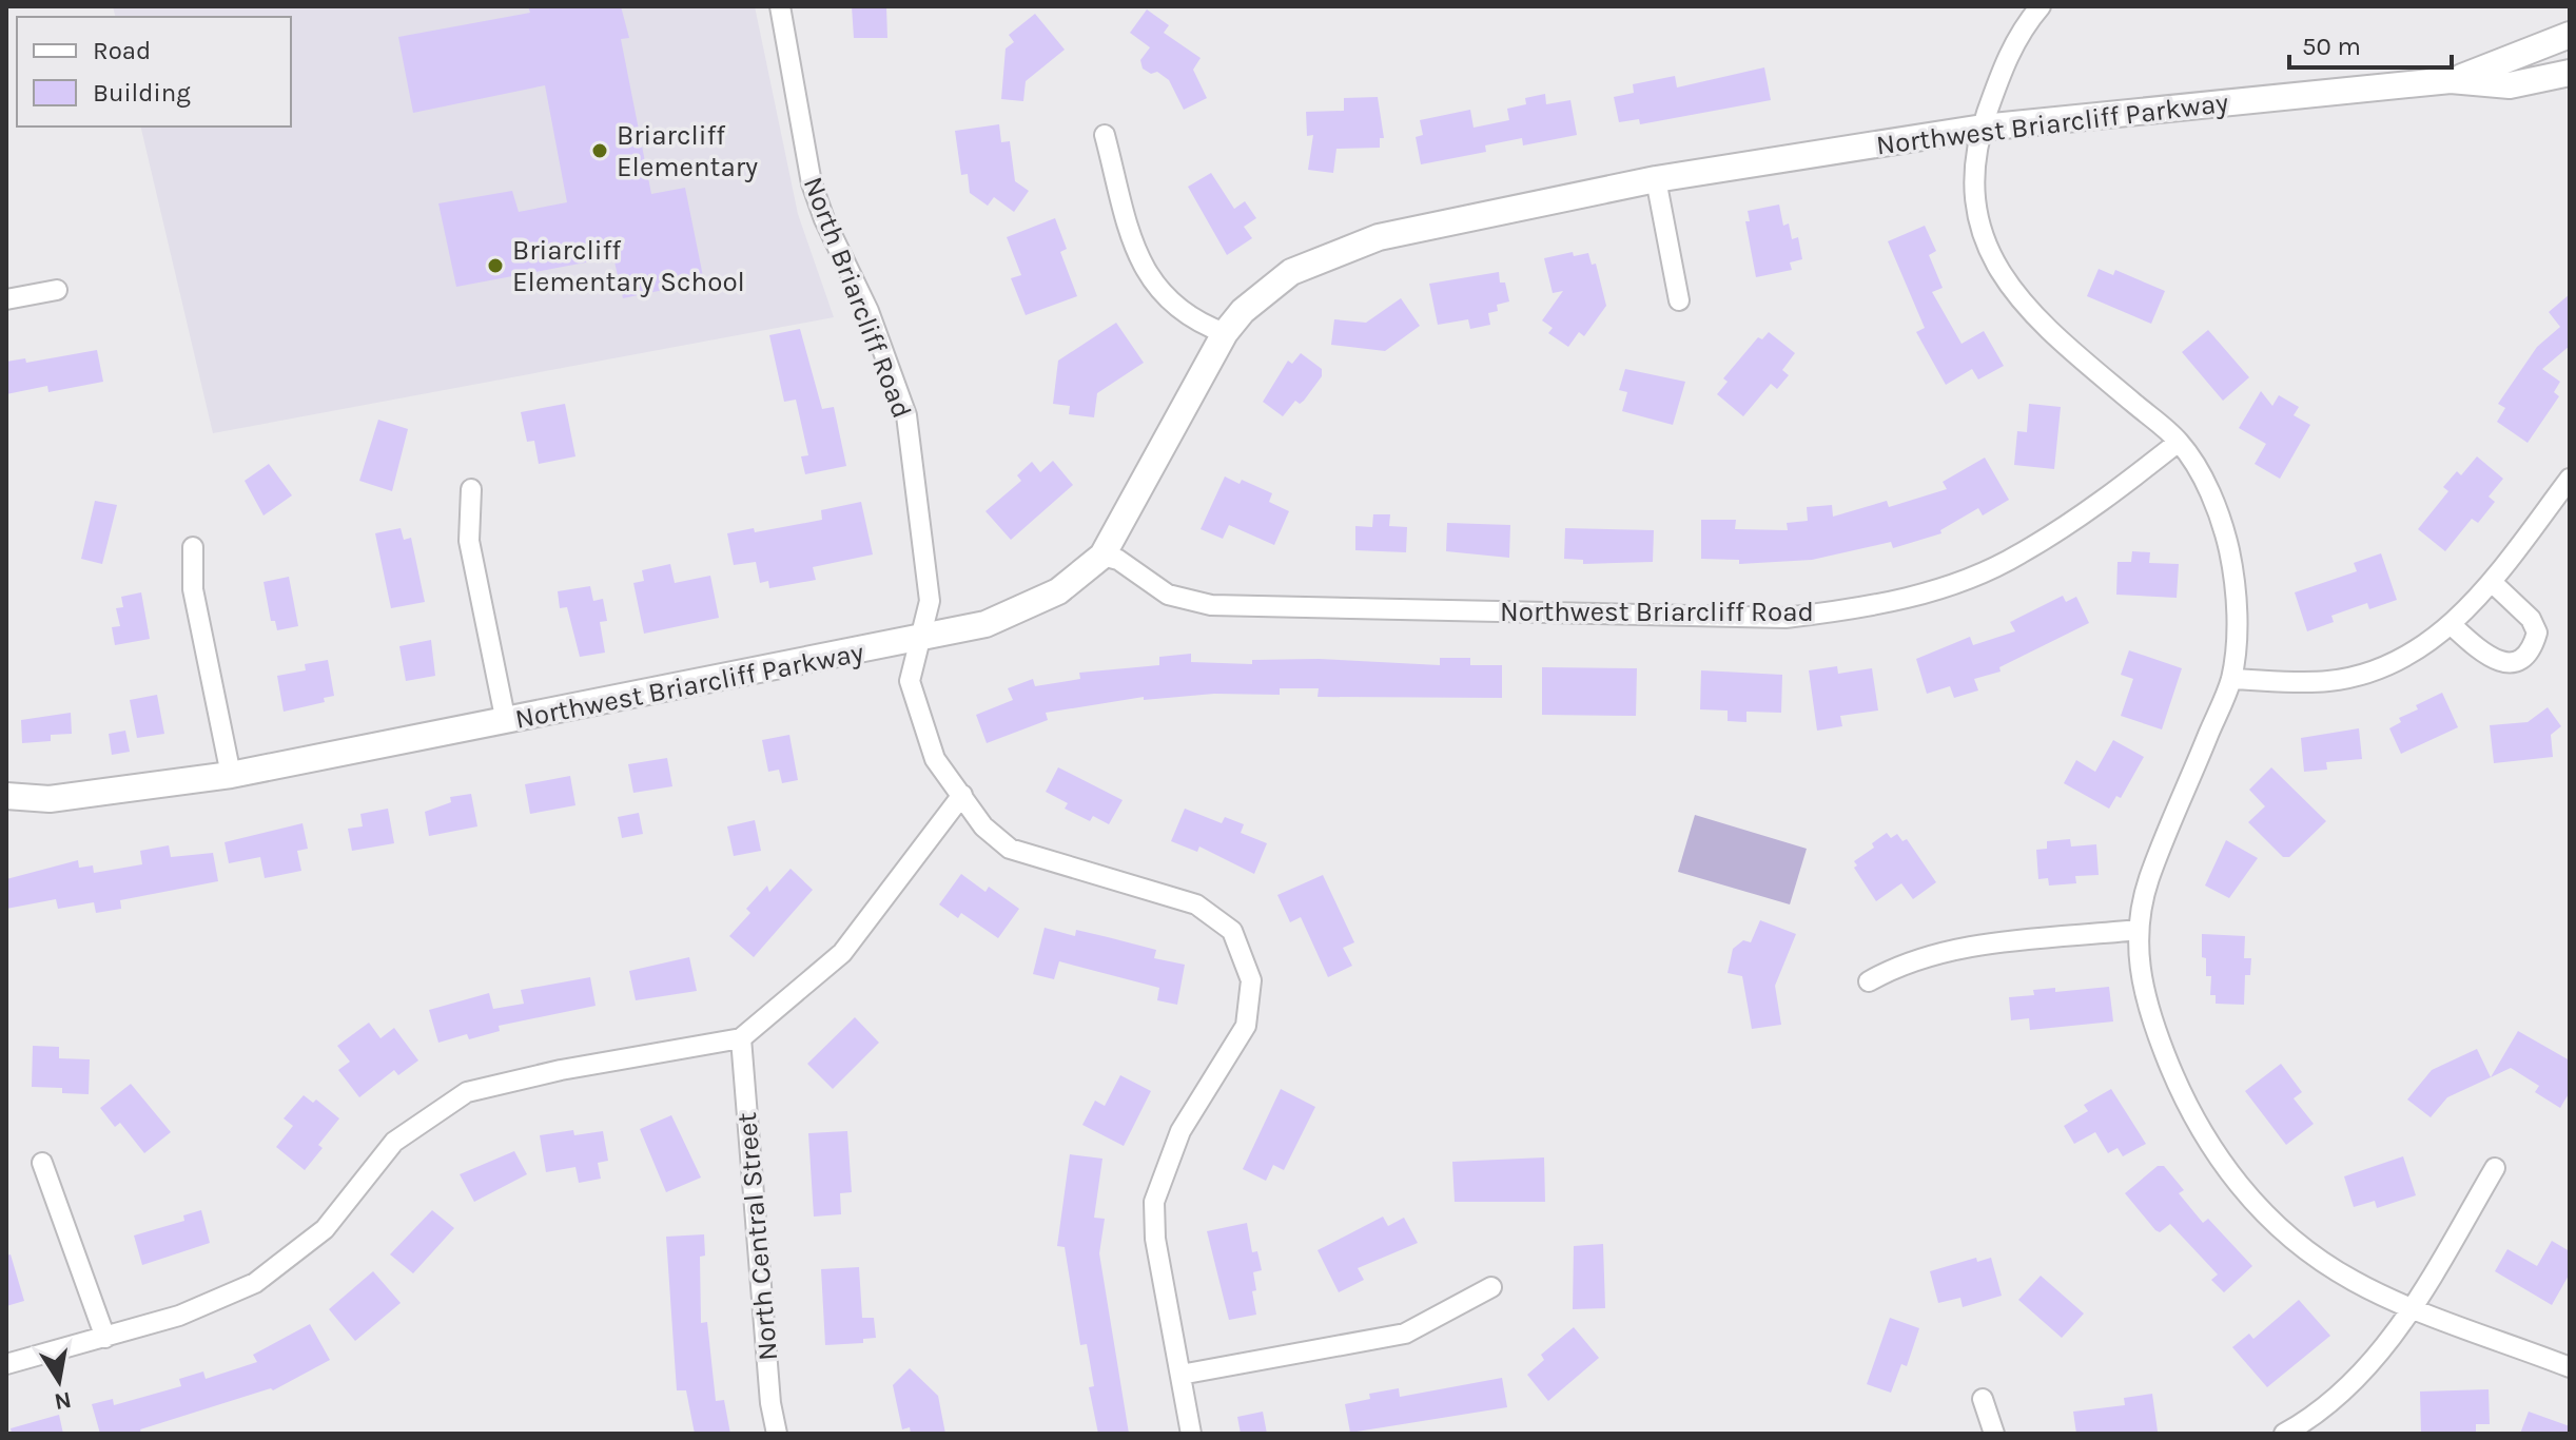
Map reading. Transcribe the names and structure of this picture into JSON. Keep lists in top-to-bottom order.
{
  "streets": {
    "main road": ["Northwest Briarcliff Parkway"],
    "street": ["North Briarcliff Road", "Northwest Briarcliff Road", "North Central Street"]
  },
  "crossings": [
    ["Northwest Briarcliff Parkway", "North Briarcliff Road"],
    ["Northwest Briarcliff Parkway", "Northwest Briarcliff Road"]
  ],
  "places": ["Briarcliff Elementary", "Briarcliff Elementary School"],
  "legend": ["Road", "Building"],
  "scale_bar": "50 m",
  "north": "bottom"
}
